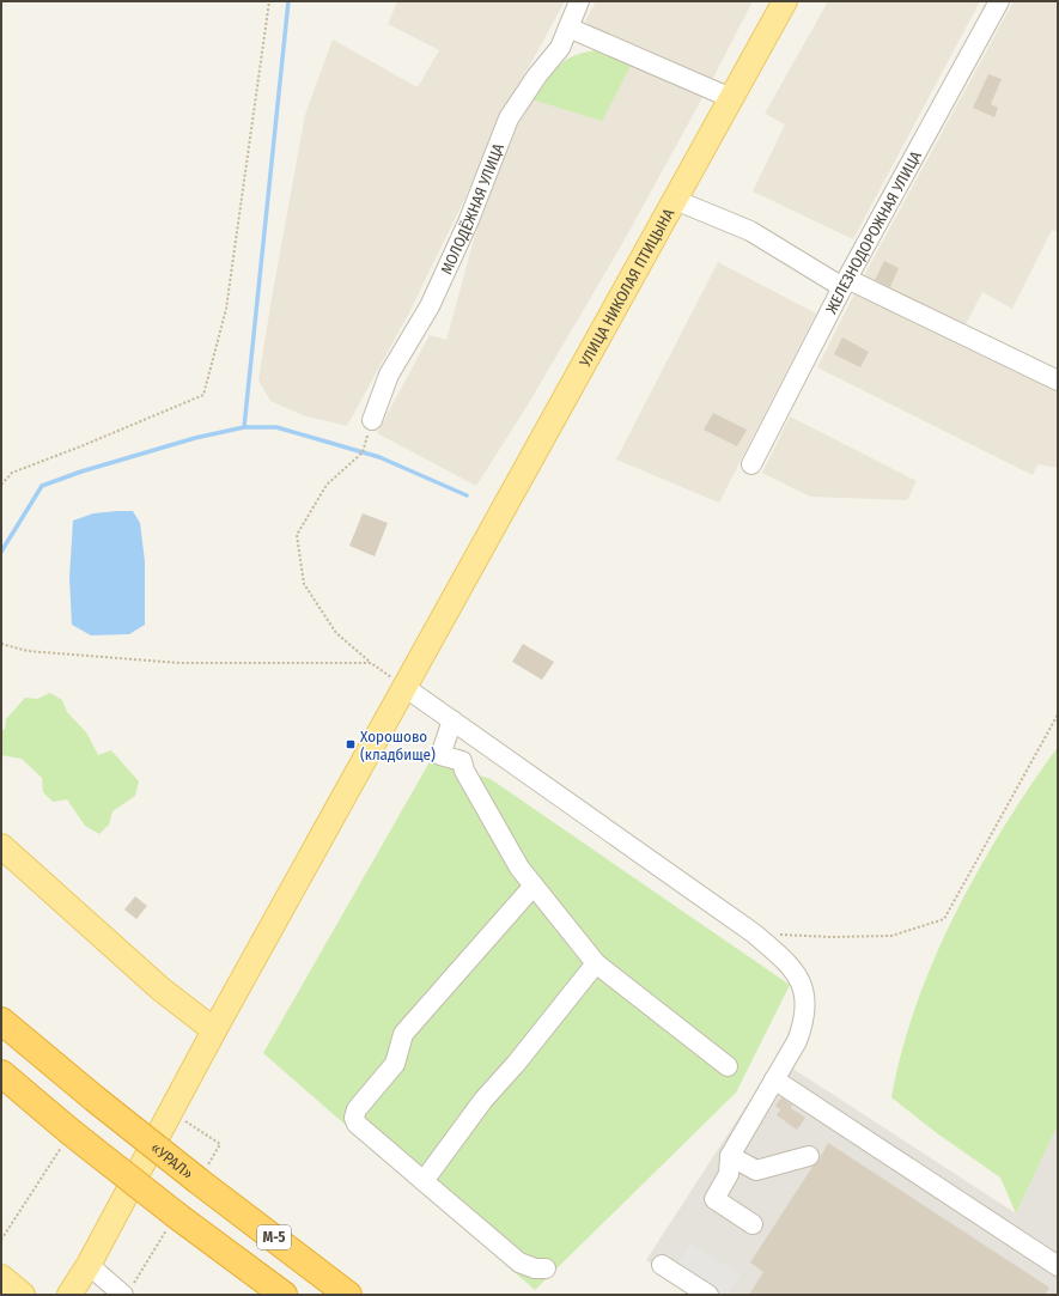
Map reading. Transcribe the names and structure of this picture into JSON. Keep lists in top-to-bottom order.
{
  "streets": {
    "highway": ["«УРАЛ»", "М-5"],
    "main road": ["УЛИЦА НИКОЛАЯ ПТИЦЫНА"],
    "street": ["МОЛОДЁЖНАЯ УЛИЦА", "ЖЕЛЕЗНОДОРОЖНАЯ УЛИЦА"]
  },
  "places": {
    "transit": ["Хорошово (кладбище)"]
  }
}
